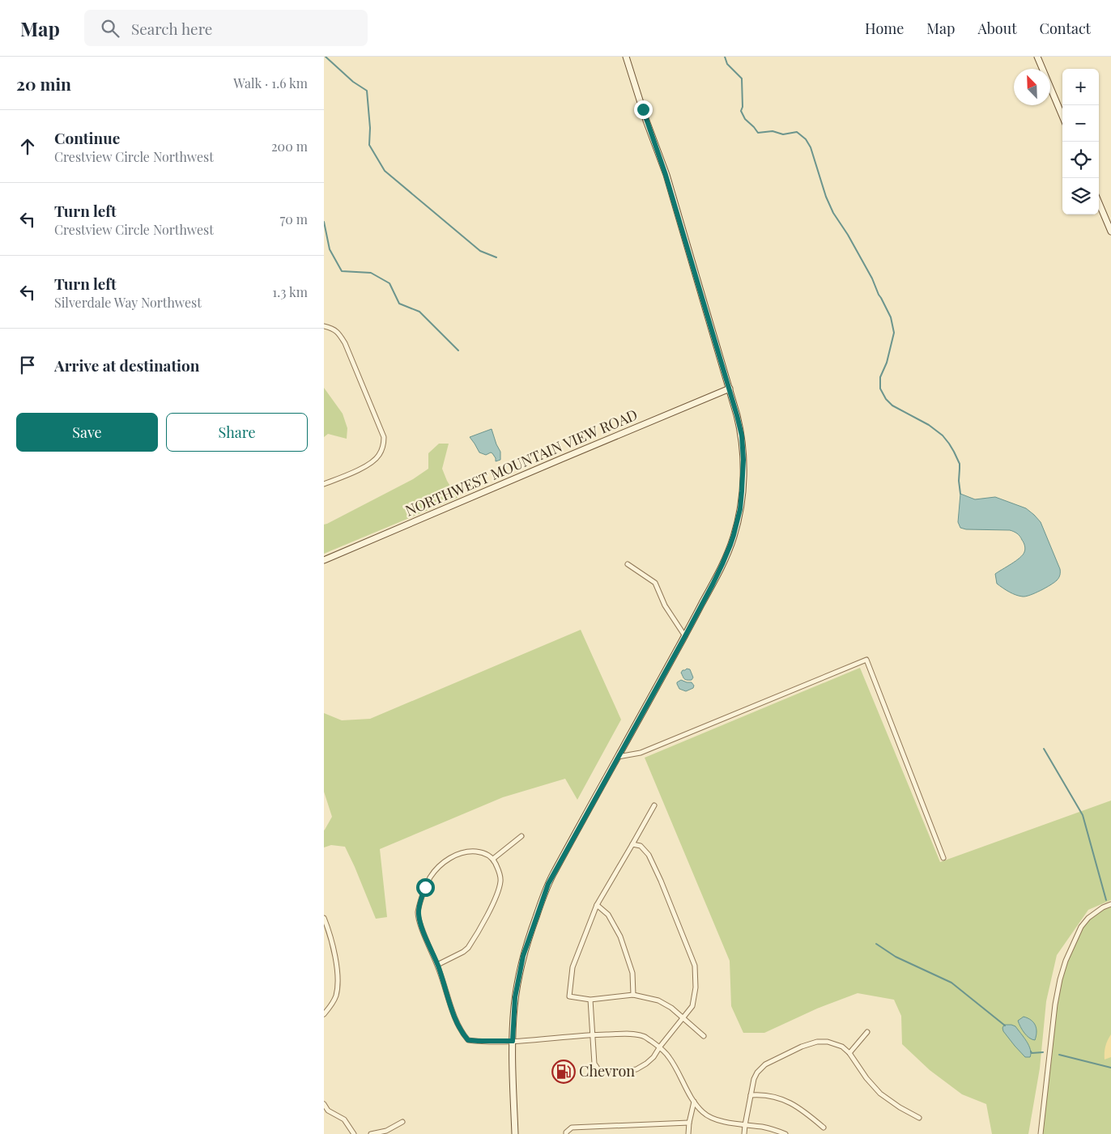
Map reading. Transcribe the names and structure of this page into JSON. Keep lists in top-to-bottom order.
{
  "streets": {
    "main road": ["NORTHWEST MOUNTAIN VIEW ROAD"]
  },
  "places": {
    "fuel station": ["Chevron"]
  },
  "north": "top left",
  "page": {
    "header": "Map",
    "search": "Search here",
    "nav": [
      "Home",
      "Map",
      "About",
      "Contact"
    ],
    "heading": ["20 min", "Walk · 1.6 km"],
    "map_buttons": ["+", "−"],
    "list": [
      ["Continue", "Crestview Circle Northwest", "200 m"],
      ["Turn left", "Crestview Circle Northwest", "70 m"],
      ["Turn left", "Silverdale Way Northwest", "1.3 km"],
      "Arrive at destination"
    ],
    "buttons": ["Save", "Share"]
  }
}
